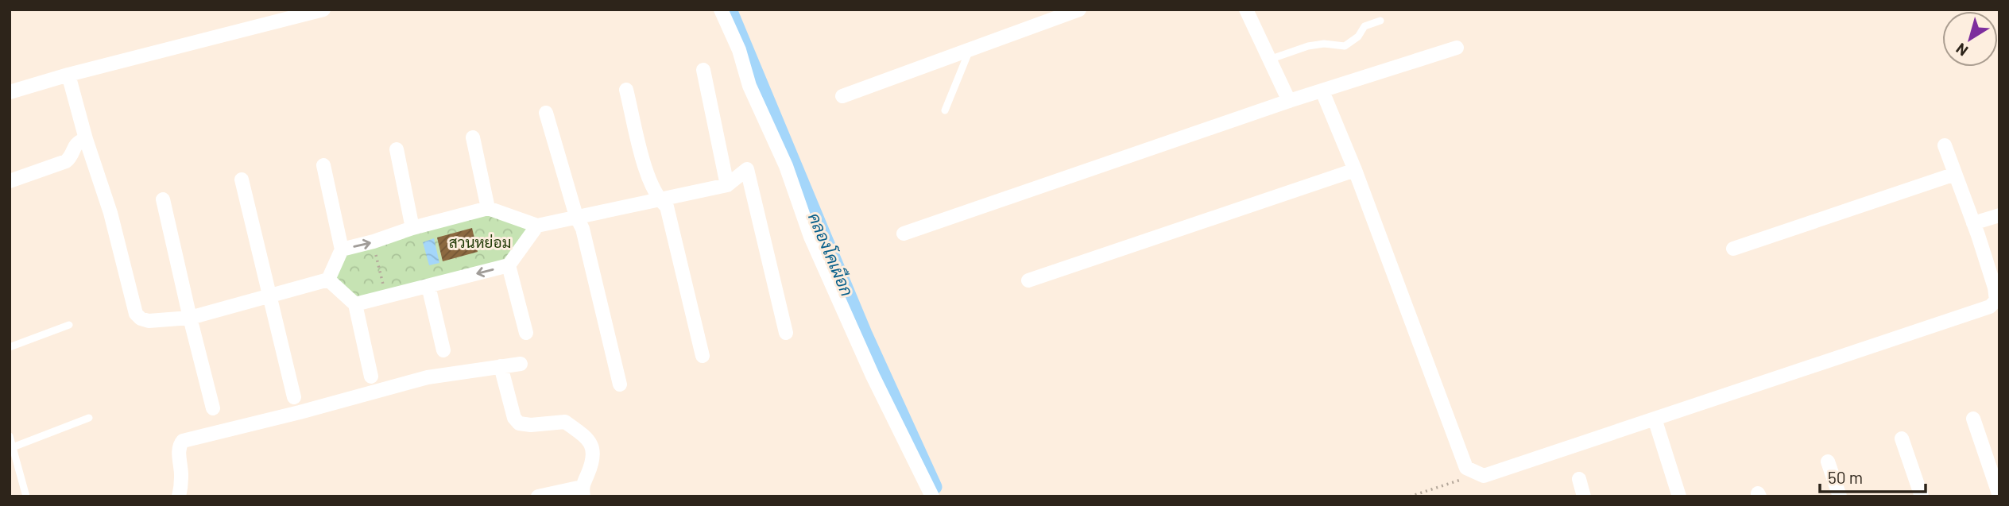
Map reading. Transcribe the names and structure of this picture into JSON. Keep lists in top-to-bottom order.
{
  "water": ["คลองโคเผือก"],
  "parks": ["สวนหย่อม"],
  "scale_bar": "50 m",
  "north": "bottom left"
}
